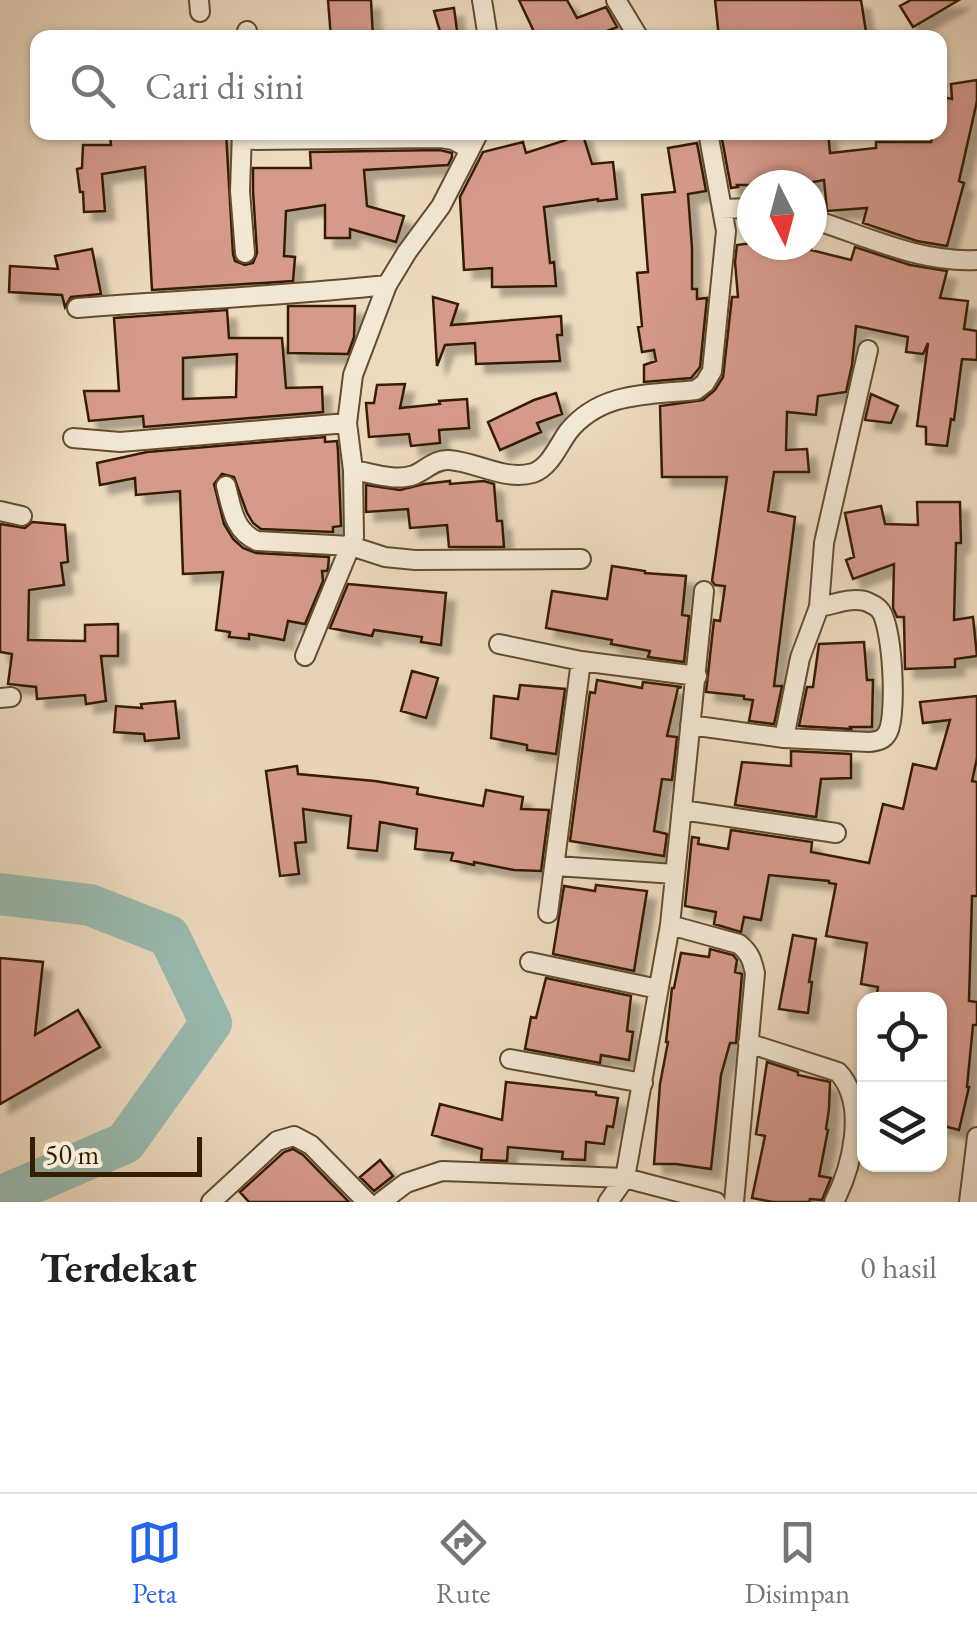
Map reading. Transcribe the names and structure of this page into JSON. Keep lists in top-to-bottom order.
{
  "scale_bar": "50 m",
  "north": "bottom",
  "page": {
    "search": "Cari di sini",
    "scale": "50 m",
    "heading": ["Terdekat", "0 hasil"],
    "nav": ["Peta", "Rute", "Disimpan"]
  }
}
